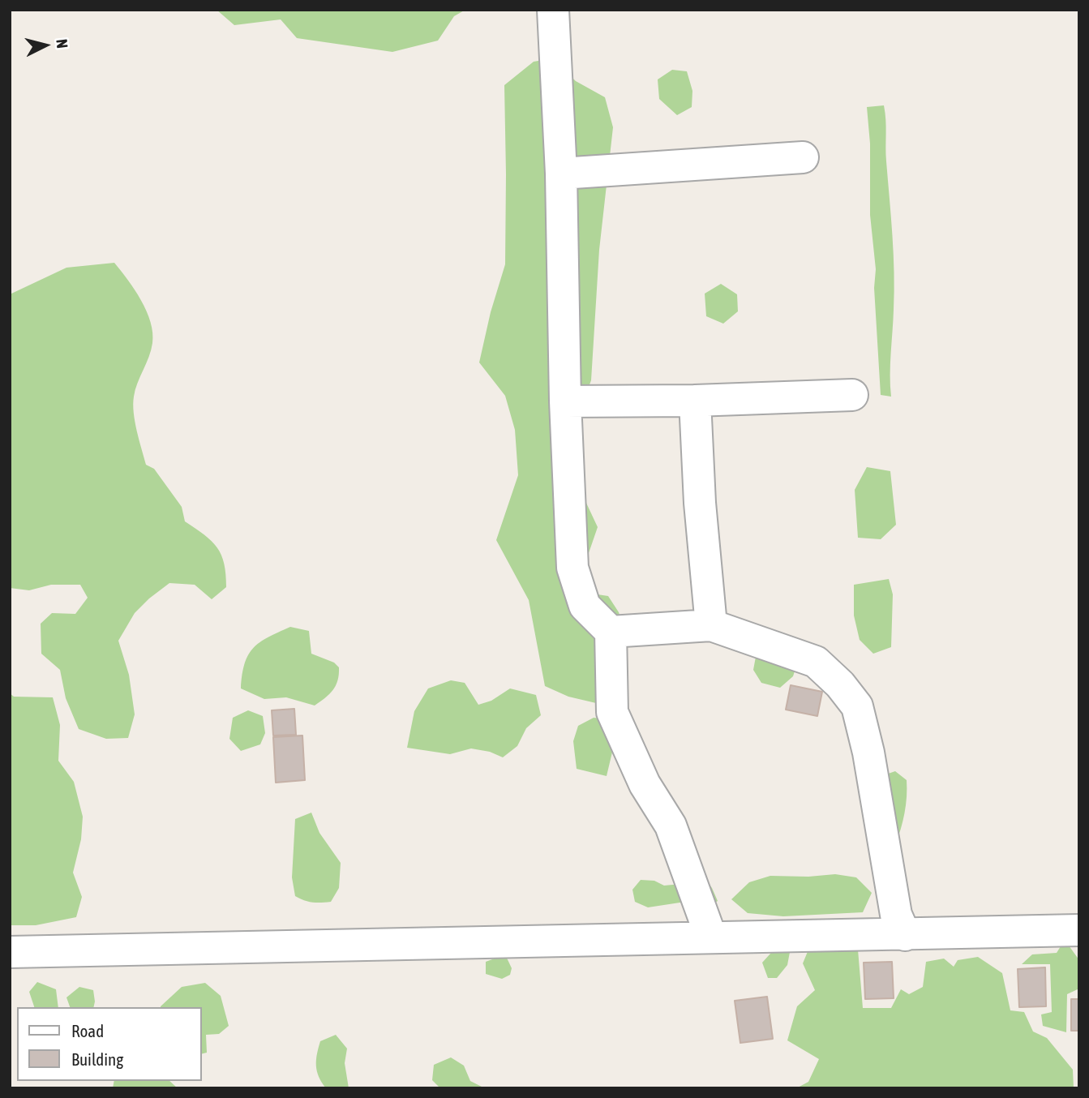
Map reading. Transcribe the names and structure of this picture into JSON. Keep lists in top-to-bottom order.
{
  "legend": ["Road", "Building"],
  "north": "right"
}
